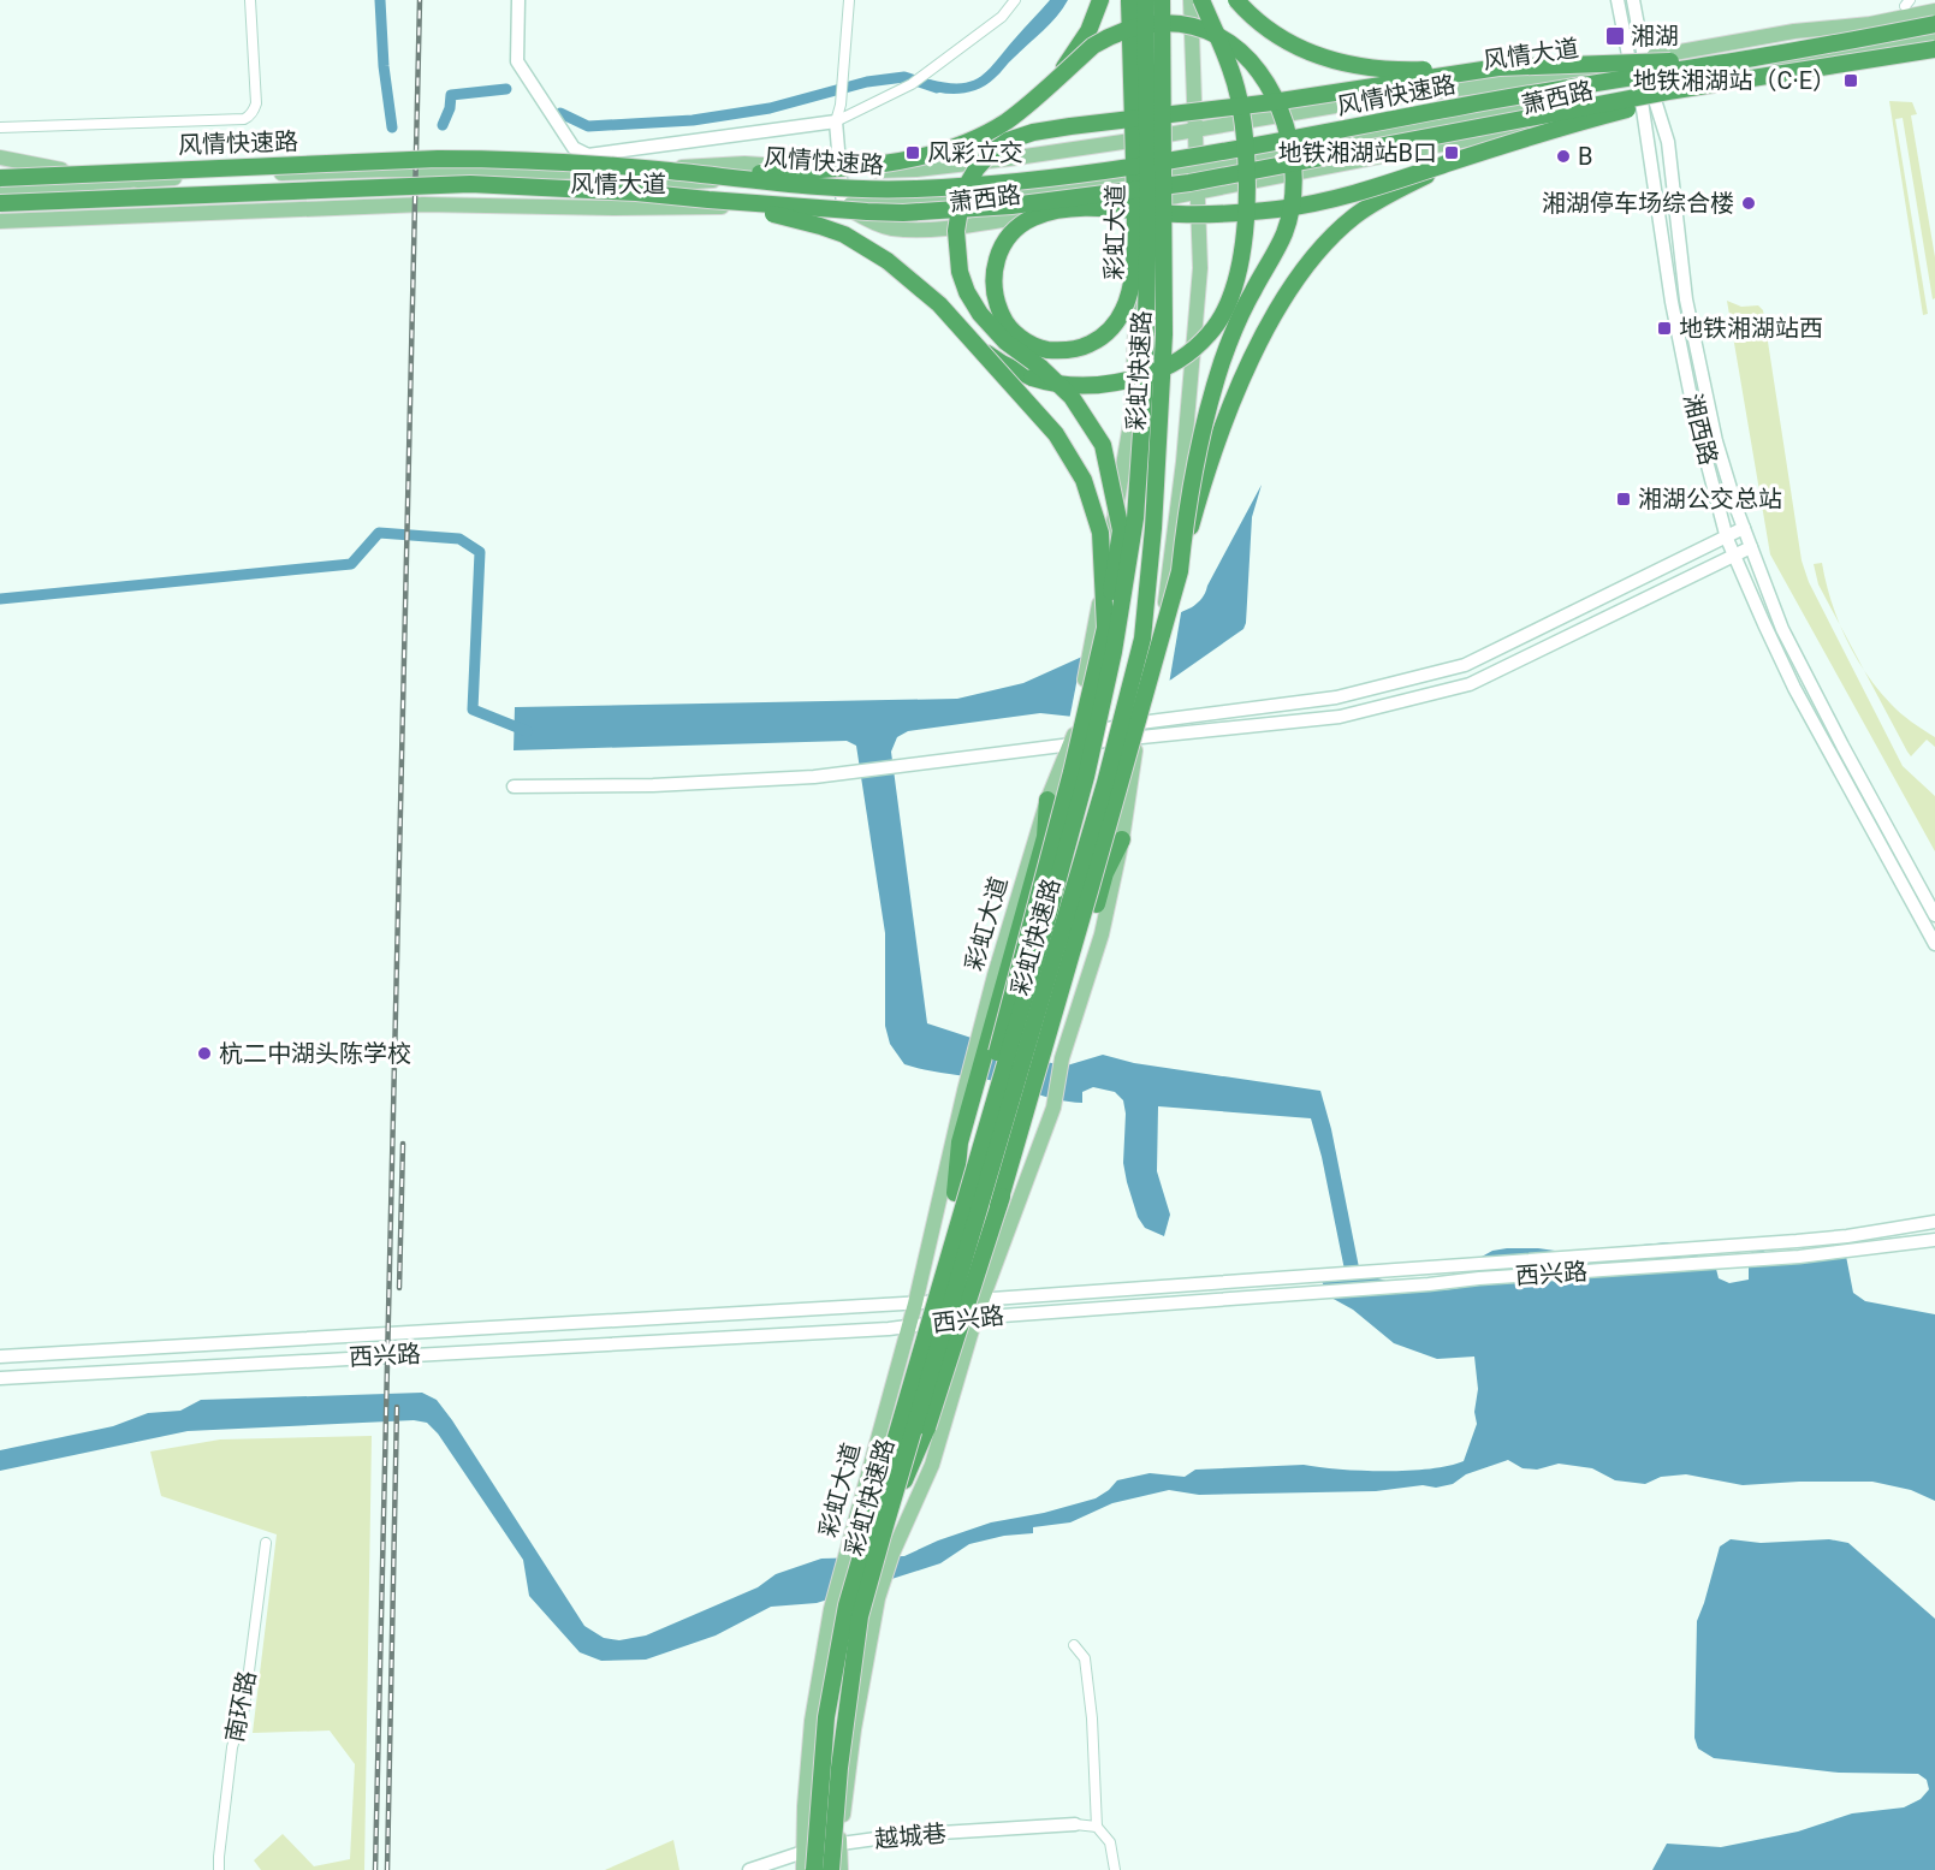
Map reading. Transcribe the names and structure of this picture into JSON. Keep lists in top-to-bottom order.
{
  "streets": {
    "highway": ["风情快速路", "彩虹快速路"],
    "main road": [
      "风情大道",
      "萧西路",
      "彩虹大道",
      "湘西路",
      "西兴路",
      "越城巷"
    ],
    "street": ["南环路"]
  },
  "crossings": [
    ["风情大道", "风情快速路"],
    ["风情大道", "萧西路"],
    ["风情大道", "彩虹大道"],
    ["风情大道", "湘西路"],
    ["萧西路", "彩虹大道"],
    ["萧西路", "湘西路"],
    ["彩虹大道", "西兴路"],
    ["彩虹大道", "越城巷"]
  ],
  "places": {
    "transit": [
      "湘湖",
      "地铁湘湖站（C·E）",
      "风彩立交",
      "地铁湘湖站B口",
      "地铁湘湖站西",
      "湘湖公交总站"
    ],
    "other": ["B", "湘湖停车场综合楼", "杭二中湖头陈学校"]
  }
}
